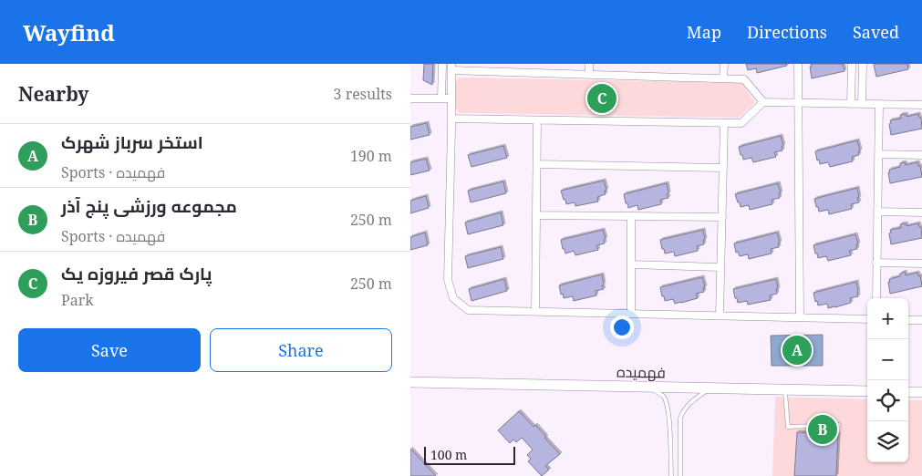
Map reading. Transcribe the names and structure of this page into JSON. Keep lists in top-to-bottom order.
{
  "streets": {
    "main road": ["فهمیده"]
  },
  "scale_bar": "100 m",
  "page": {
    "header": "Wayfind",
    "nav": ["Map", "Directions", "Saved"],
    "heading": ["Nearby", "3 results"],
    "pins": ["C", "A", "B"],
    "list": [
      {
        "mark": "A",
        "name": "استخر سرباز شهرک",
        "note": "Sports · فهمیده",
        "value": "190 m"
      },
      {
        "mark": "B",
        "name": "مجموعه ورزشی پنج آذر",
        "note": "Sports · فهمیده",
        "value": "250 m"
      },
      {
        "mark": "C",
        "name": "پارک قصر فیروزه یک",
        "note": "Park",
        "value": "250 m"
      }
    ],
    "map_buttons": ["+", "−"],
    "buttons": ["Save", "Share"],
    "scale": "100 m"
  }
}
